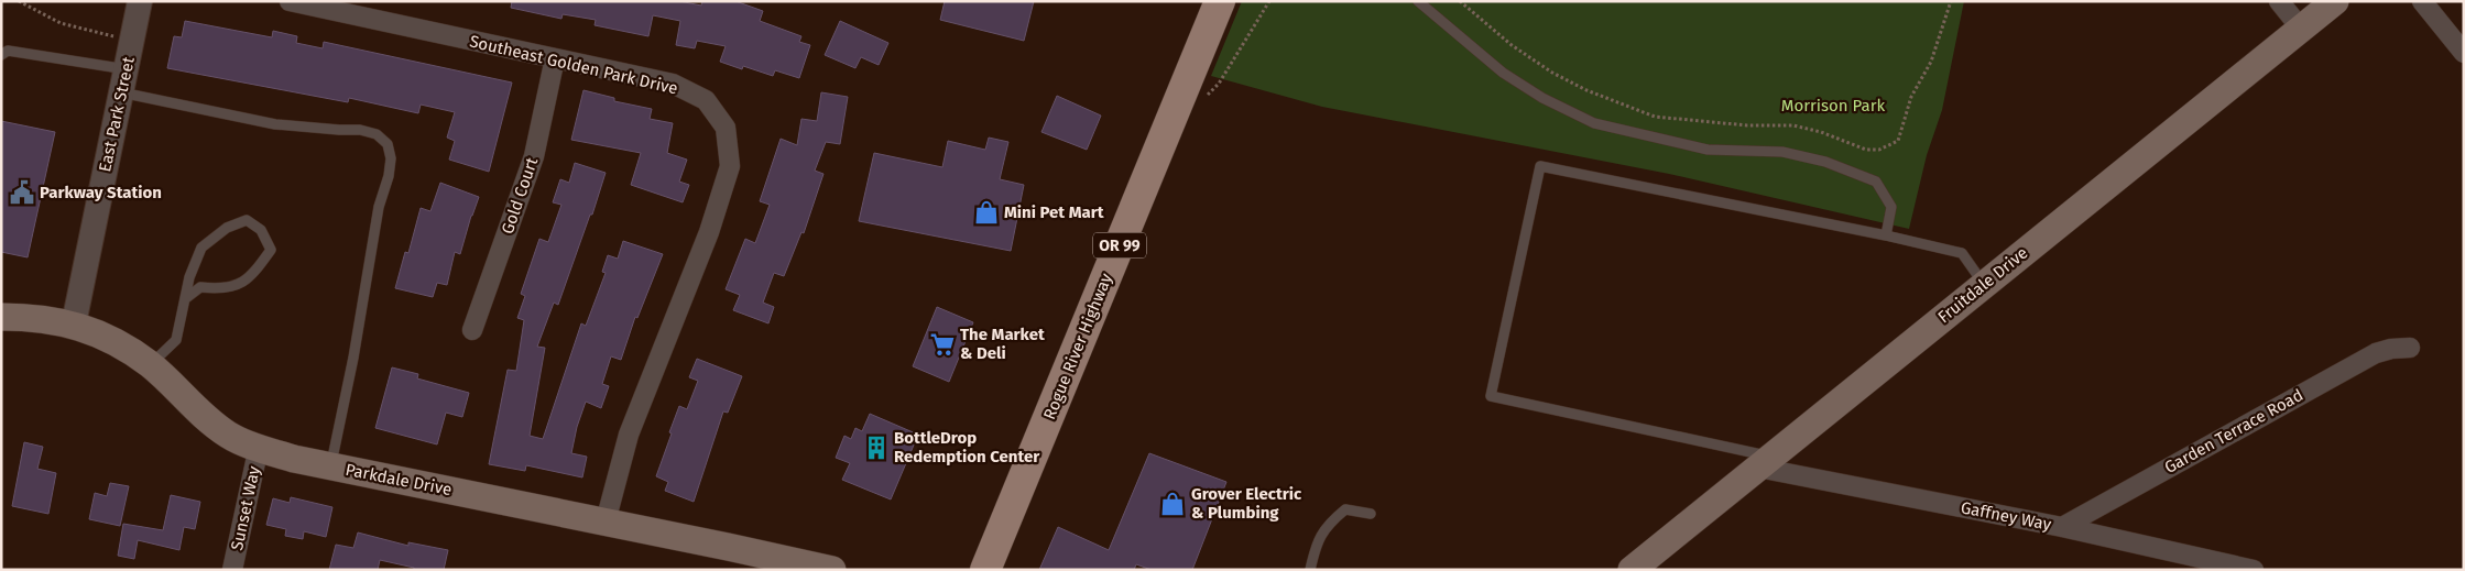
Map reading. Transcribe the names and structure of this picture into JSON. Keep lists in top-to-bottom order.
{
  "streets": {
    "main road": [
      "OR 99",
      "Fruitdale Drive",
      "Rogue River Highway",
      "Parkdale Drive"
    ],
    "street": [
      "Southeast Golden Park Drive",
      "East Park Street",
      "Gold Court",
      "Garden Terrace Road",
      "Sunset Way",
      "Gaffney Way"
    ]
  },
  "crossings": [
    ["Southeast Golden Park Drive", "Gold Court"],
    ["Southeast Golden Park Drive", "Parkdale Drive"],
    ["East Park Street", "Parkdale Drive"],
    ["Fruitdale Drive", "Gaffney Way"],
    ["Garden Terrace Road", "Gaffney Way"],
    ["Parkdale Drive", "Sunset Way"]
  ],
  "parks": ["Morrison Park"],
  "places": {
    "public building": ["Parkway Station"],
    "shop": ["Mini Pet Mart", "Grover Electric & Plumbing"],
    "supermarket": ["The Market & Deli"],
    "building": ["BottleDrop Redemption Center"]
  }
}
